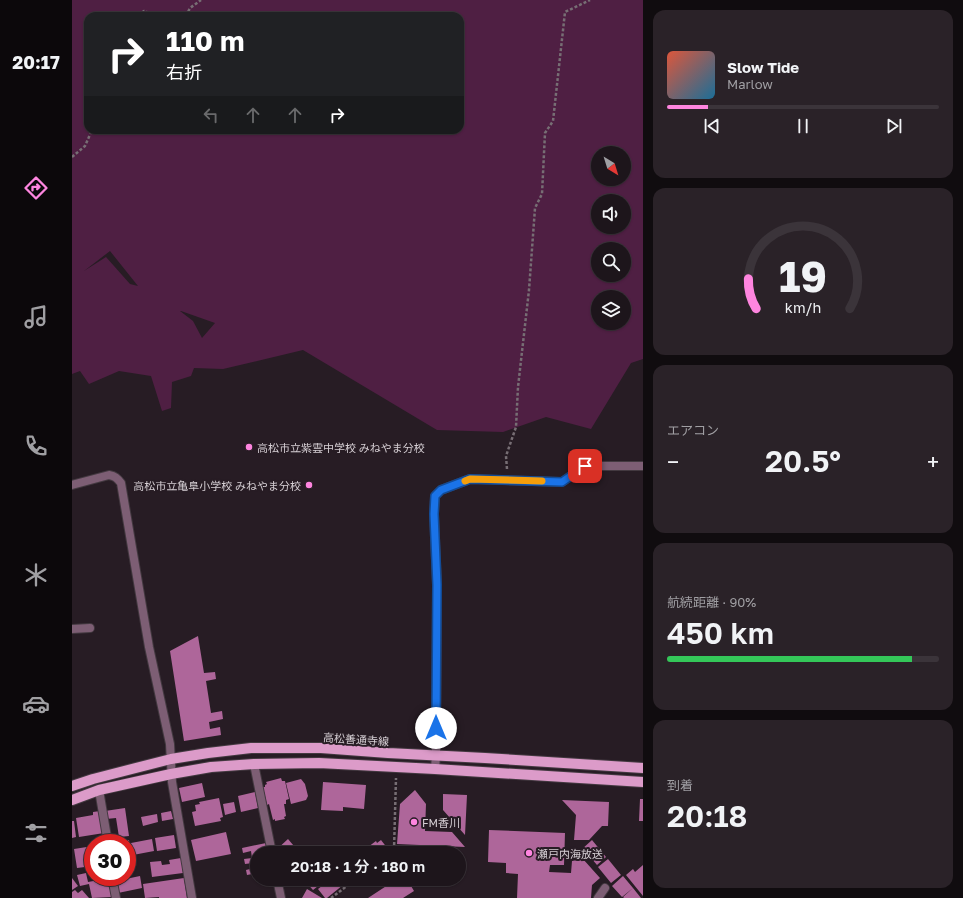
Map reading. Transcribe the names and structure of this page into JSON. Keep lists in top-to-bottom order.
{
  "streets": {
    "main road": ["高松善通寺線"]
  },
  "places": [
    "高松市立紫雲中学校 みねやま分校",
    "高松市立亀阜小学校 みねやま分校",
    "FM香川",
    "瀬戸内海放送"
  ],
  "north": "bottom right",
  "page": {
    "tabs": "20:17",
    "turn": ["110 m", "右折"],
    "song": ["Slow Tide", "Marlow"],
    "tile": [
      "エアコン",
      ["航続距離 · 90%", "450 km"],
      ["到着", "20:18"]
    ],
    "heat": ["−", "20.5°", "+"],
    "limit": "30",
    "trip": "20:18 · 1 分 · 180 m",
    "gauge": ["19", "km/h"]
  }
}
